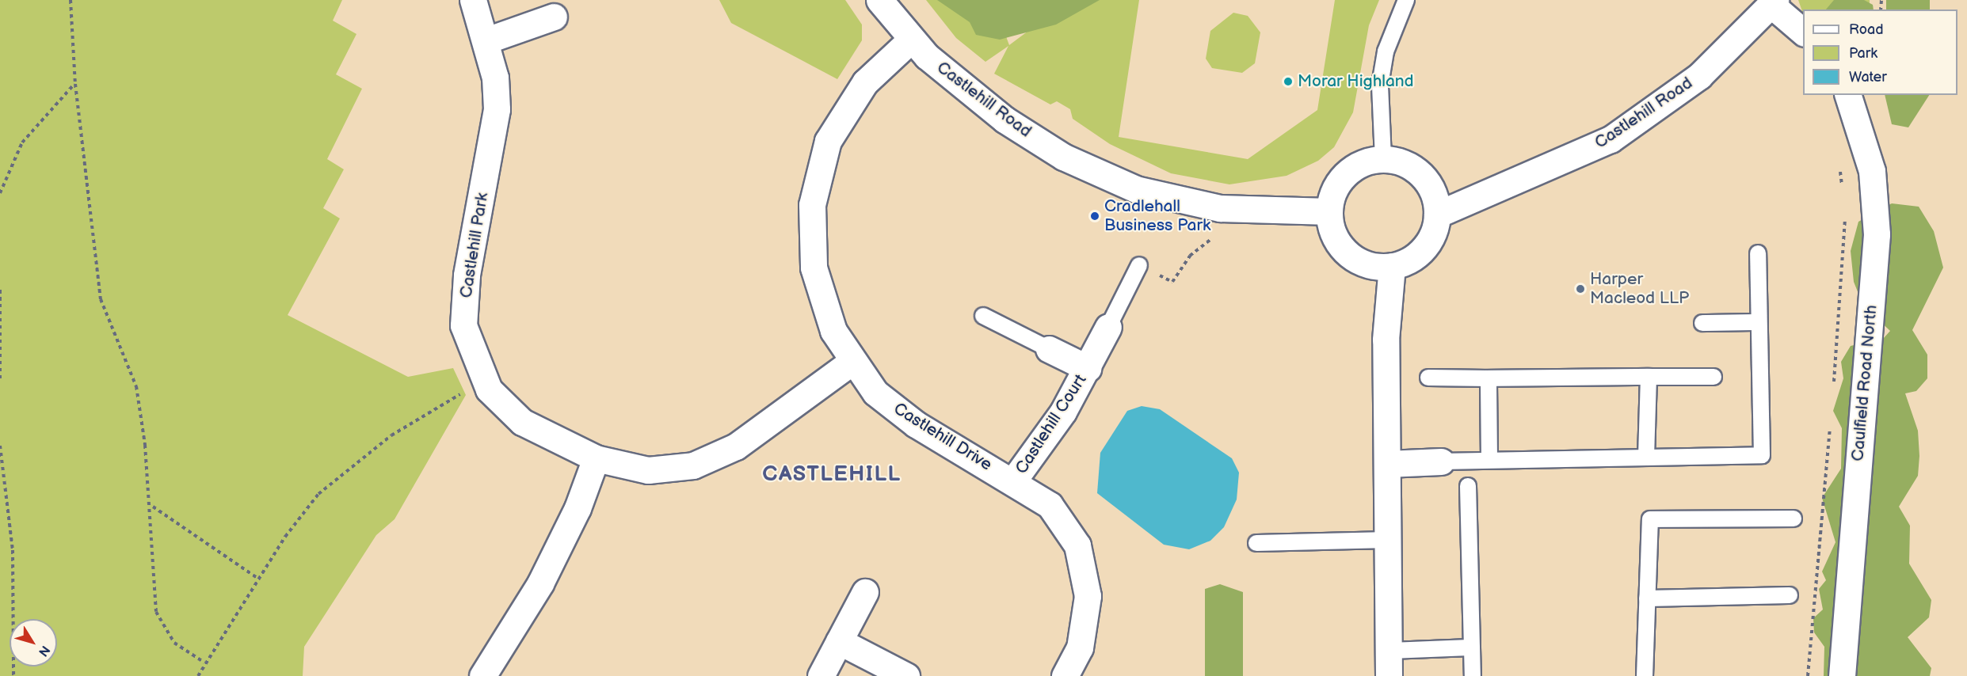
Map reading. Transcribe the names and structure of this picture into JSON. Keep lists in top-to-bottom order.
{
  "streets": {
    "street": [
      "Castlehill Road",
      "Castlehill Park",
      "Caulfield Road North",
      "Castlehill Court",
      "Castlehill Drive"
    ]
  },
  "crossings": [
    ["Castlehill Road", "Castlehill Drive"],
    ["Castlehill Park", "Castlehill Drive"],
    ["Castlehill Court", "Castlehill Drive"]
  ],
  "districts": ["CASTLEHILL"],
  "places": ["Morar Highland", "Cradlehall Business Park", "Harper Macleod LLP"],
  "legend": ["Road", "Park", "Water"],
  "north": "bottom right"
}
